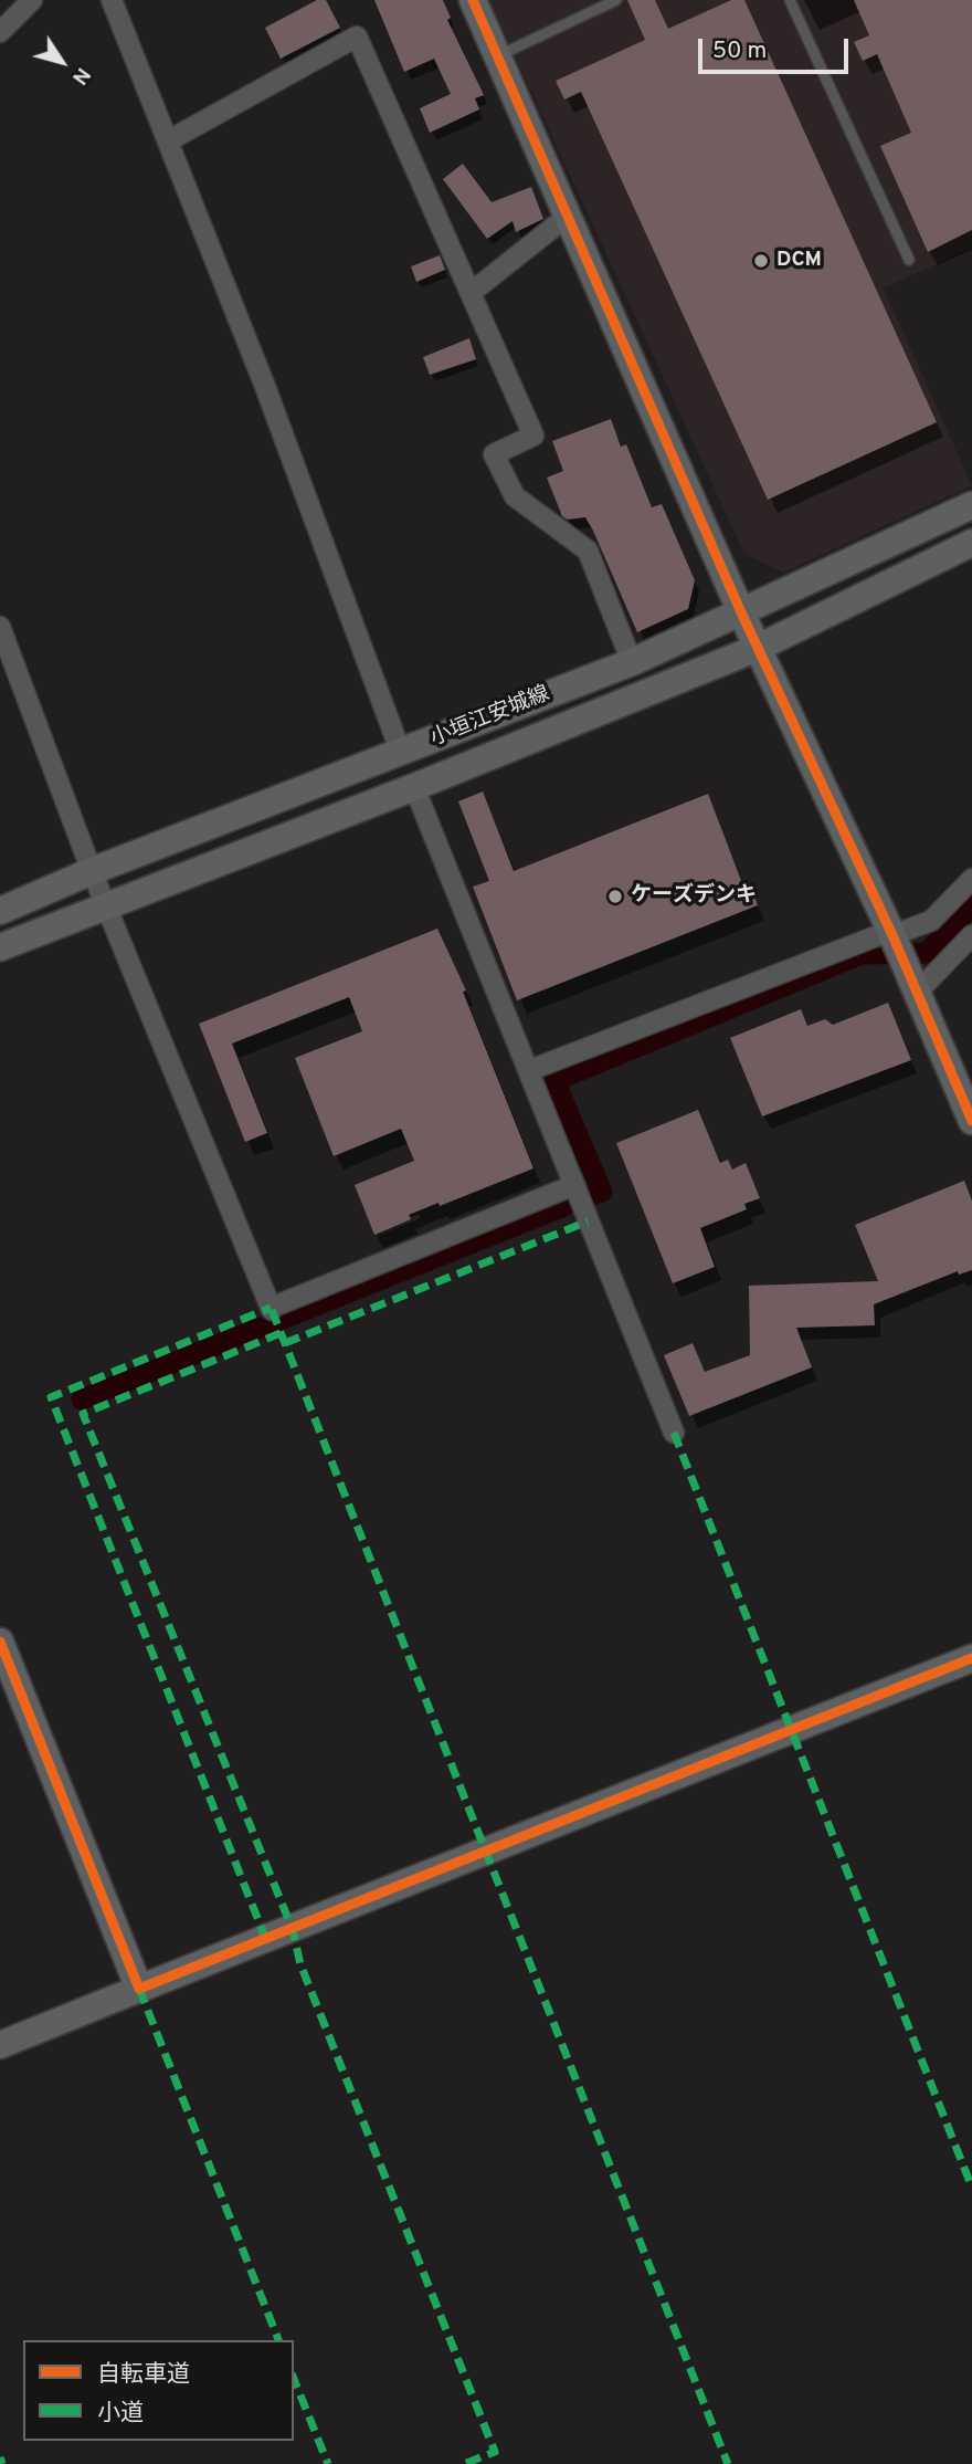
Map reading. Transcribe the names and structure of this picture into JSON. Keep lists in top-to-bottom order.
{
  "streets": {
    "street": ["小垣江安城線"]
  },
  "places": ["DCM", "ケーズデンキ"],
  "legend": ["自転車道", "小道"],
  "scale_bar": "50 m",
  "north": "bottom right"
}
